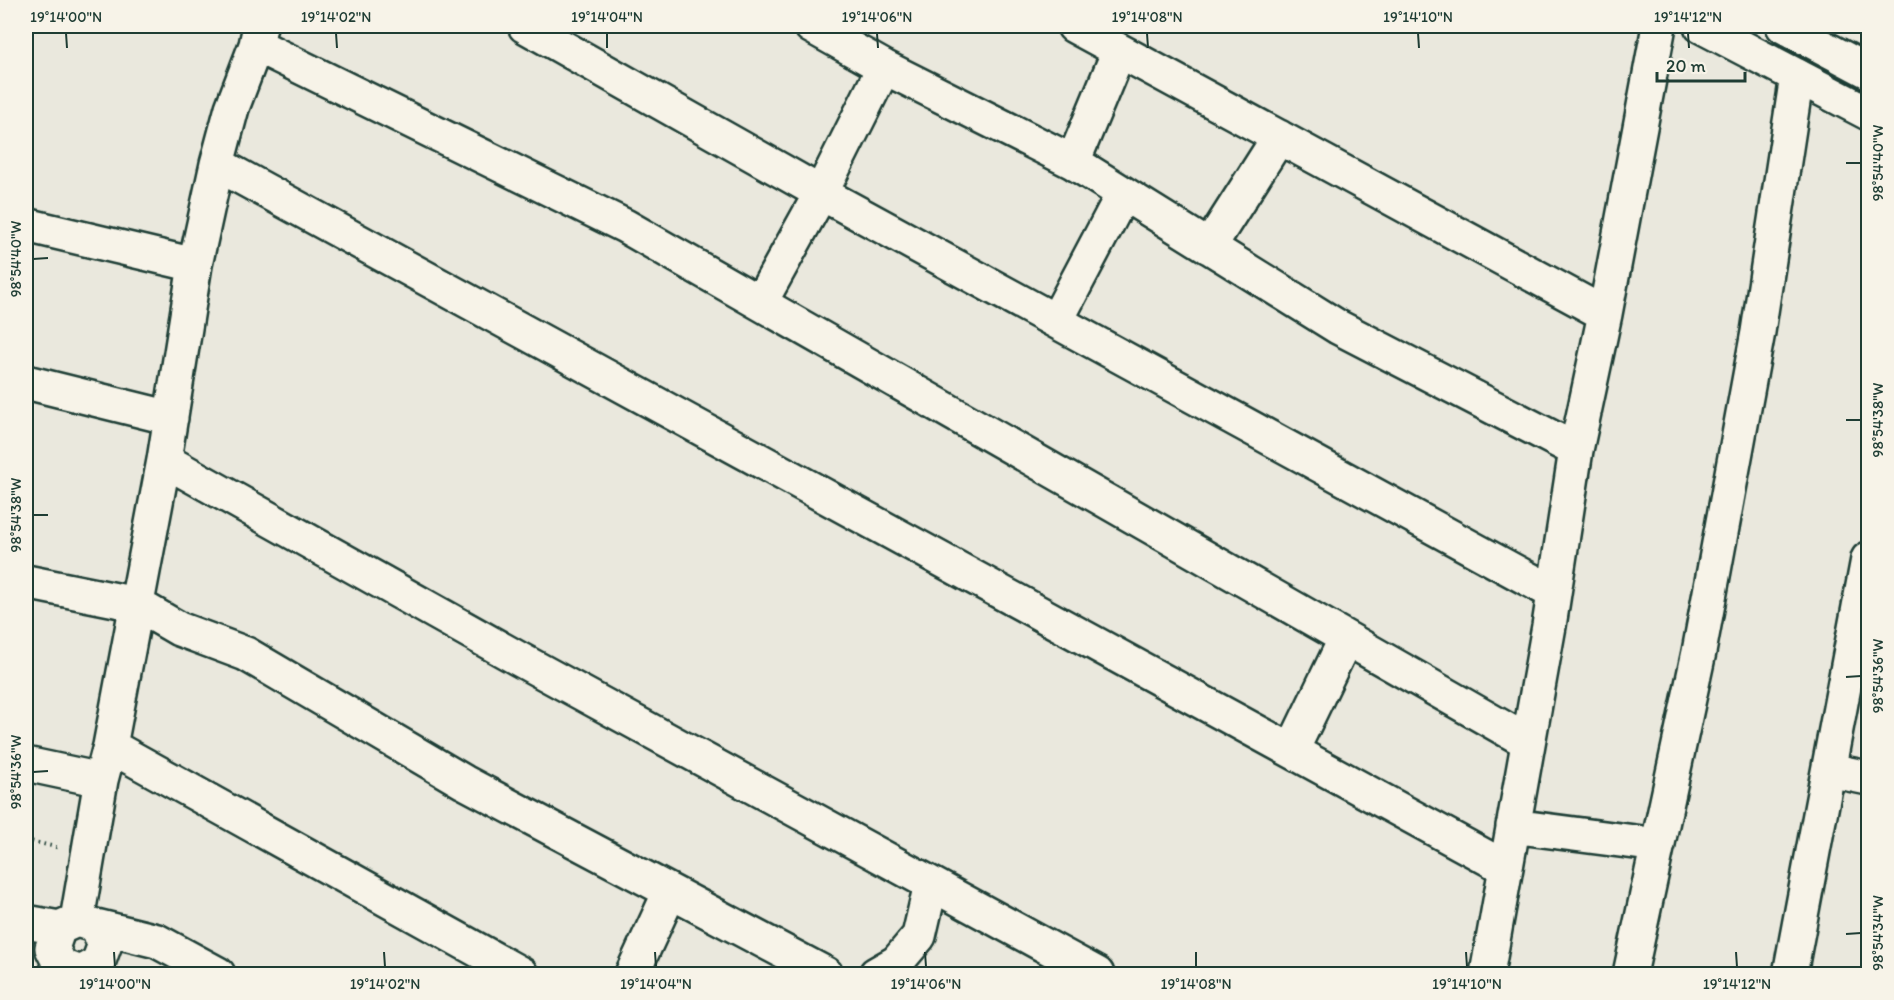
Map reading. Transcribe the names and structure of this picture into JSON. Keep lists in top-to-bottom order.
{
  "scale_bar": "20 m",
  "coordinates": [
    "19°14'00\"N",
    "19°14'02\"N",
    "19°14'04\"N",
    "19°14'06\"N",
    "19°14'08\"N",
    "19°14'10\"N",
    "19°14'12\"N",
    "98°54'40\"W",
    "98°54'38\"W",
    "98°54'36\"W",
    "98°54'34\"W"
  ]
}
